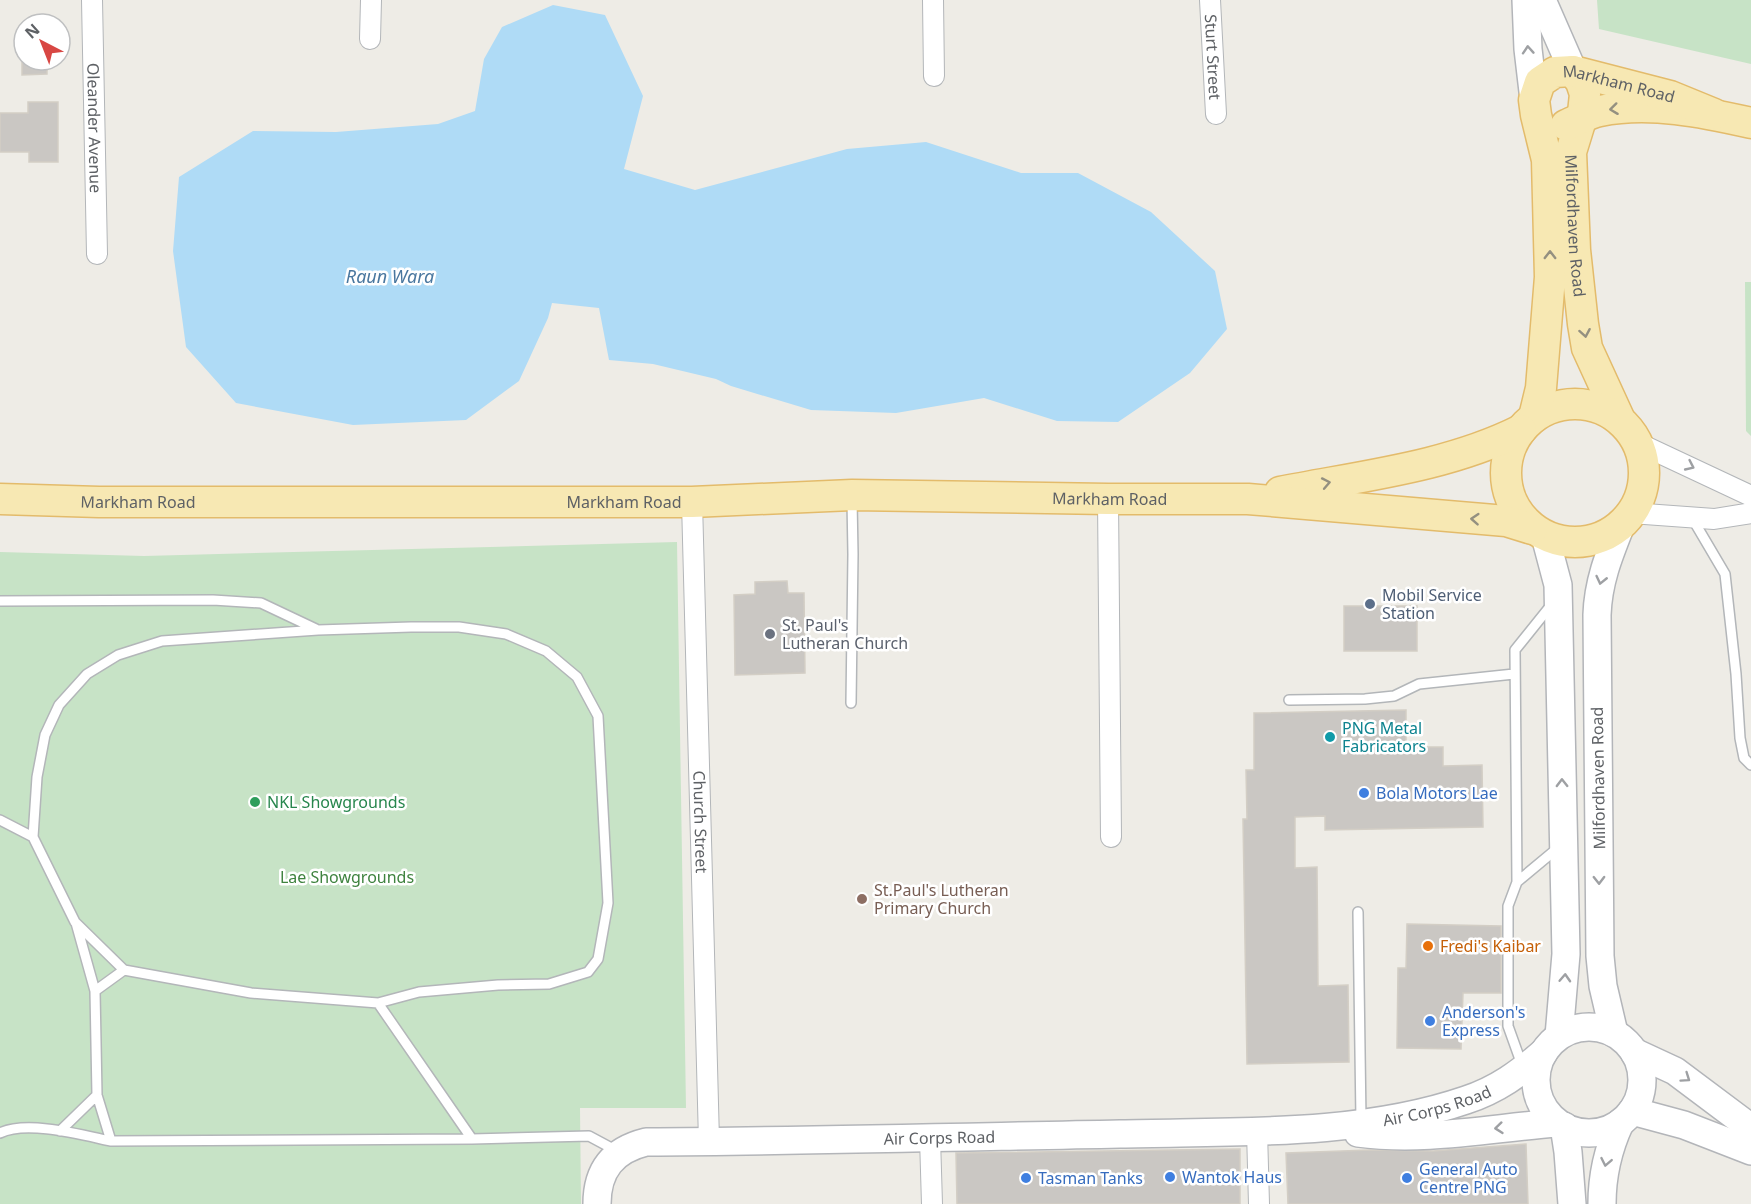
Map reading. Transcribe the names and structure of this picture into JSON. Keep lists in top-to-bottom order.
{
  "streets": {
    "main road": ["Markham Road", "Milfordhaven Road", "Air Corps Road"],
    "street": ["Sturt Street", "Oleander Avenue", "Church Street"]
  },
  "crossings": [
    ["Markham Road", "Milfordhaven Road"],
    ["Markham Road", "Church Street"],
    ["Milfordhaven Road", "Air Corps Road"],
    ["Church Street", "Air Corps Road"]
  ],
  "water": ["Raun Wara"],
  "parks": ["Lae Showgrounds"],
  "places": [
    "Mobil Service Station",
    "St. Paul's Lutheran Church",
    "PNG Metal Fabricators",
    "Bola Motors Lae",
    "NKL Showgrounds",
    "St.Paul's Lutheran Primary Church",
    "Fredi's Kaibar",
    "Anderson's Express",
    "Wantok Haus",
    "Tasman Tanks",
    "General Auto Centre PNG"
  ],
  "north": "top left"
}
